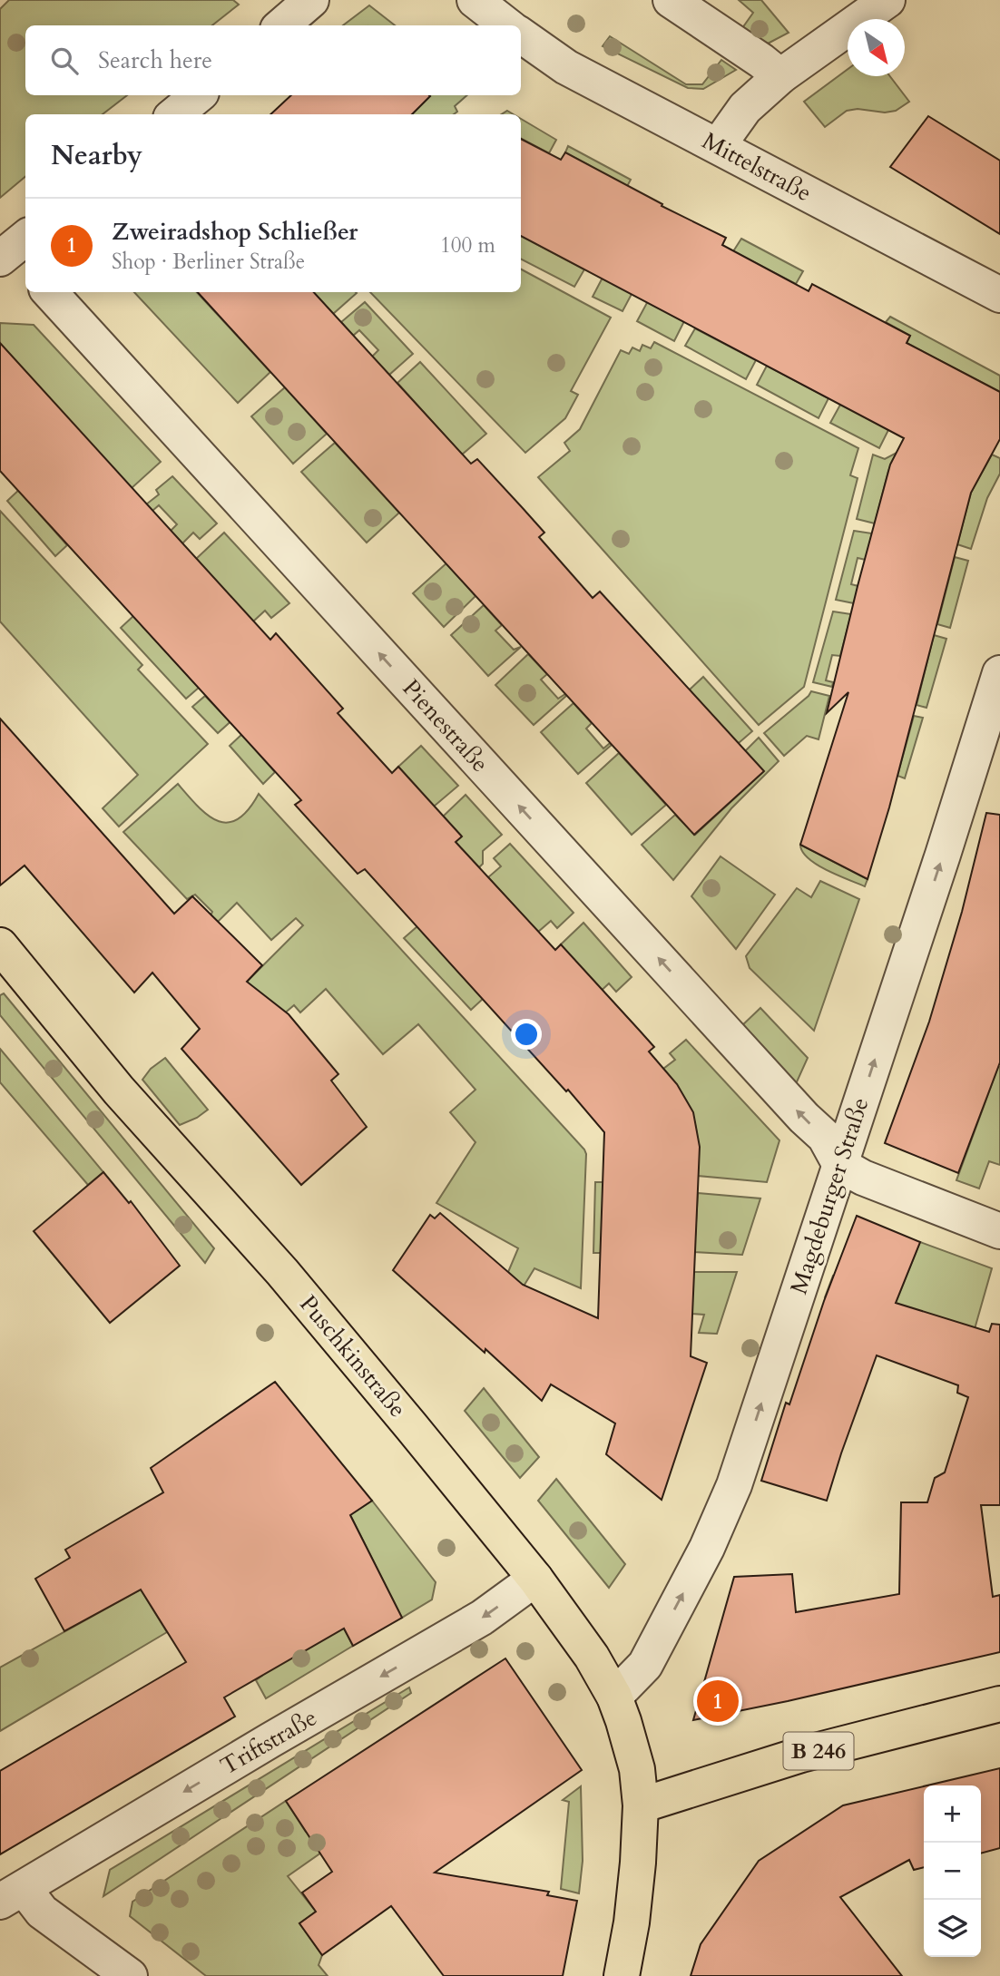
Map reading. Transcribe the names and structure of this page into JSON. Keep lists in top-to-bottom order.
{
  "streets": {
    "main road": ["Puschkinstraße", "B 246"],
    "street": [
      "Mittelstraße",
      "Pienestraße",
      "Magdeburger Straße",
      "Triftstraße"
    ]
  },
  "crossings": [
    ["Pienestraße", "Magdeburger Straße"],
    ["Magdeburger Straße", "Puschkinstraße"],
    ["Puschkinstraße", "Triftstraße"],
    ["Puschkinstraße", "B 246"]
  ],
  "one_way": ["Pienestraße", "Magdeburger Straße", "Triftstraße"],
  "north": "bottom right",
  "page": {
    "search": "Search here",
    "heading": "Nearby",
    "list": [
      {
        "mark": "1",
        "name": "Zweiradshop Schließer",
        "note": "Shop · Berliner Straße",
        "value": "100 m"
      }
    ],
    "pins": "1",
    "map_buttons": ["+", "−"]
  }
}
